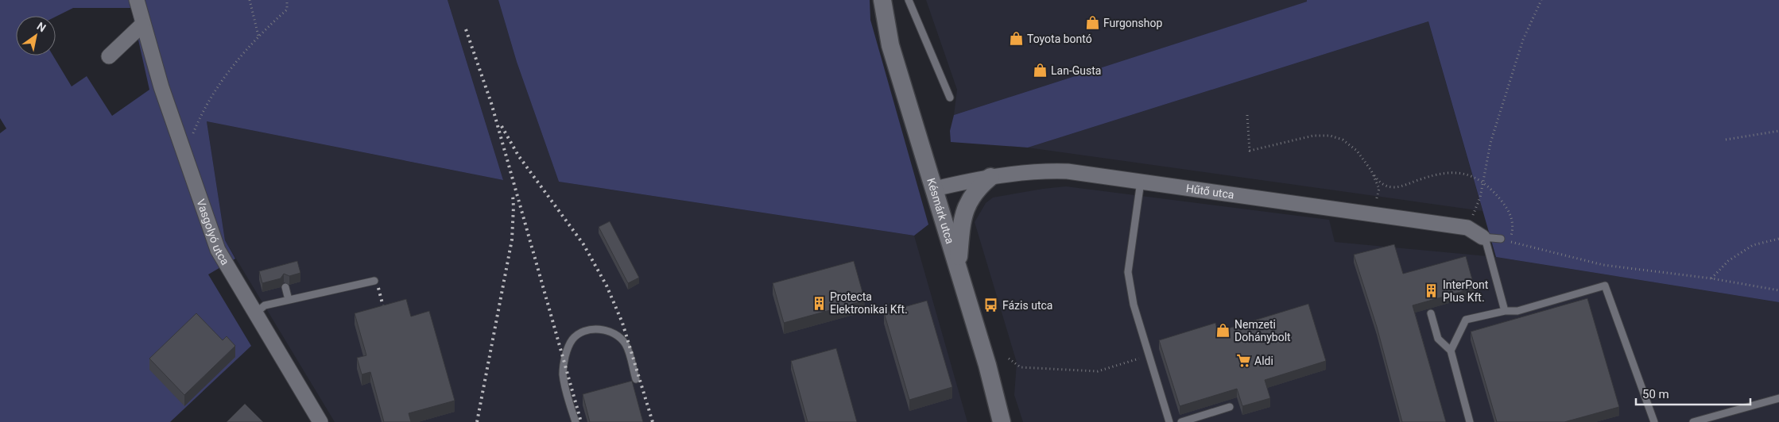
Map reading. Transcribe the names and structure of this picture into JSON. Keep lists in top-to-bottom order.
{
  "streets": {
    "street": ["Hűtő utca", "Késmárk utca", "Vasgolyó utca"]
  },
  "crossings": [
    ["Hűtő utca", "Késmárk utca"]
  ],
  "places": {
    "shop": [
      "Furgonshop",
      "Toyota bontó",
      "Lan-Gusta",
      "Nemzeti Dohánybolt"
    ],
    "building": ["InterPont Plus Kft.", "Protecta Elektronikai Kft."],
    "bus stop": ["Fázis utca"],
    "supermarket": ["Aldi"]
  },
  "scale_bar": "50 m",
  "north": "top right"
}
